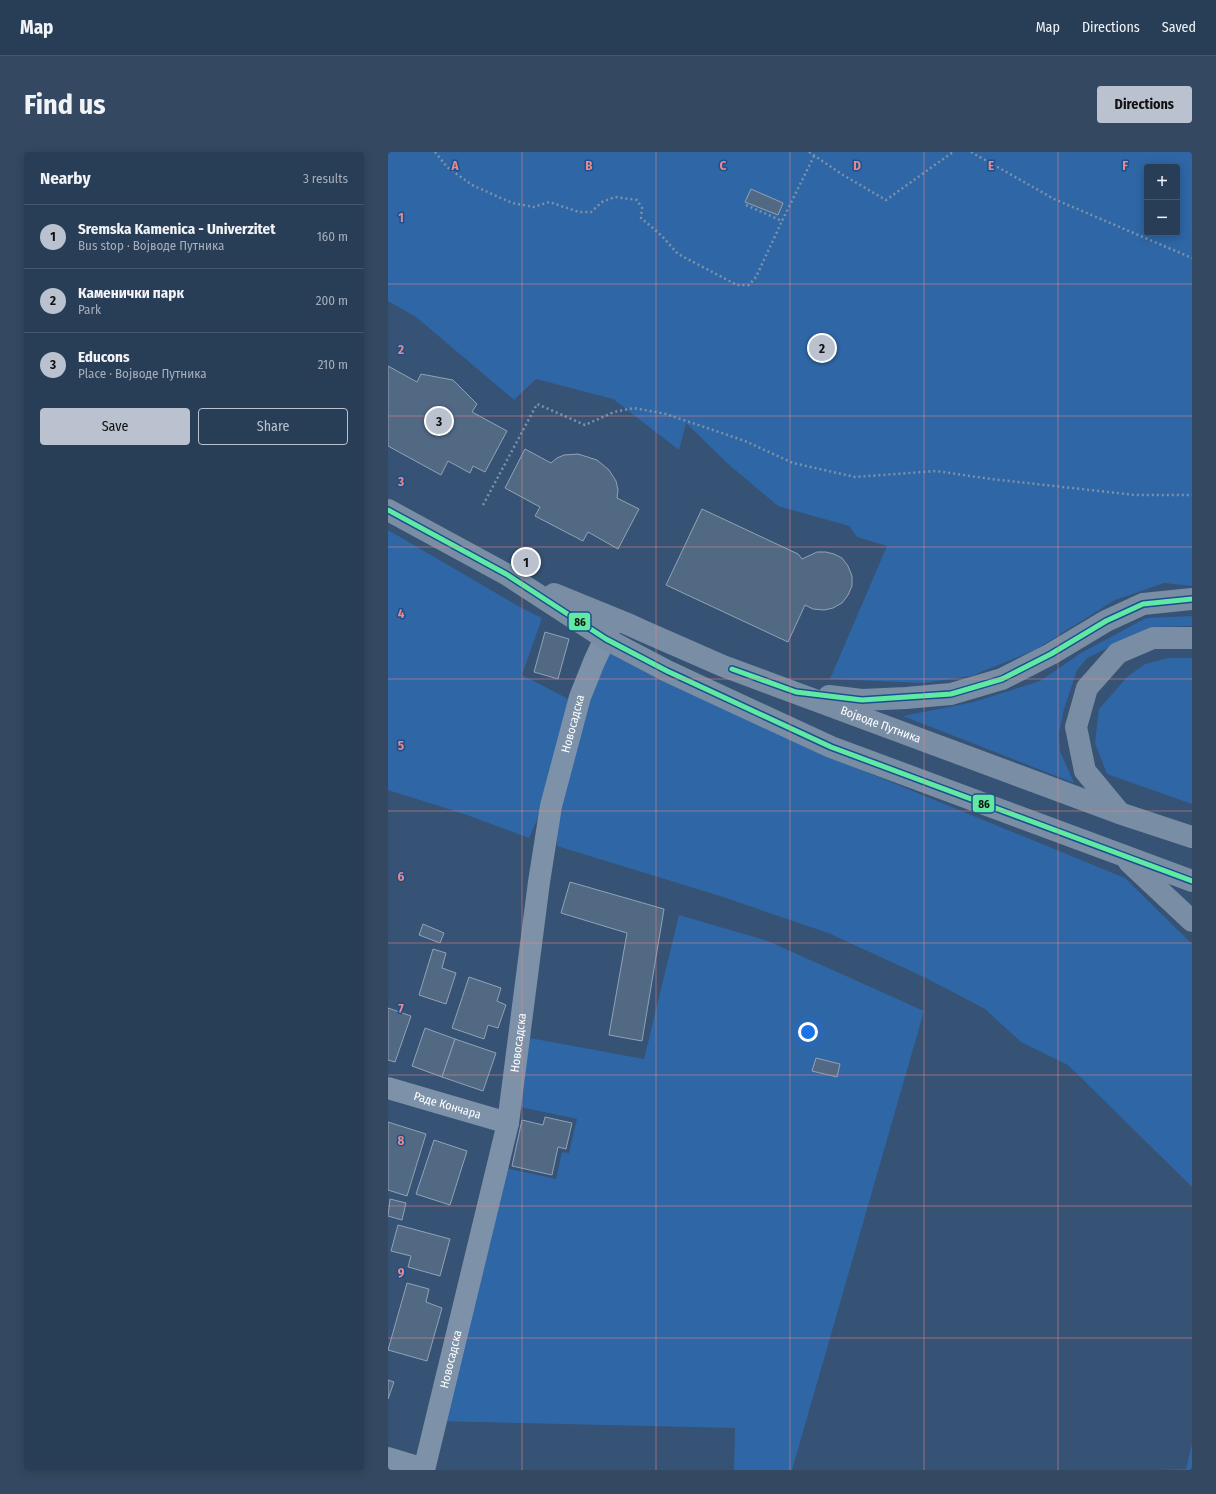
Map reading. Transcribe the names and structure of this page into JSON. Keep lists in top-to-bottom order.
{
  "streets": {
    "main road": ["Војводе Путника"],
    "street": ["Новосадска", "Раде Кончара"]
  },
  "crossings": [
    ["Новосадска", "Војводе Путника"],
    ["Новосадска", "Раде Кончара"]
  ],
  "lines": ["transit line 86"],
  "page": {
    "header": "Map",
    "nav": ["Map", "Directions", "Saved"],
    "buttons": [
      "Directions",
      ["Save", "Share"]
    ],
    "title": "Find us",
    "heading": ["Nearby", "3 results"],
    "map_buttons": ["+", "−"],
    "list": [
      {
        "mark": "1",
        "name": "Sremska Kamenica - Univerzitet",
        "note": "Bus stop · Војводе Путника",
        "value": "160 m"
      },
      {
        "mark": "2",
        "name": "Каменички парк",
        "note": "Park",
        "value": "200 m"
      },
      {
        "mark": "3",
        "name": "Educons",
        "note": "Place · Војводе Путника",
        "value": "210 m"
      }
    ],
    "pins": ["2", "3", "1"]
  },
  "grid": {
    "columns": [
      "A",
      "B",
      "C",
      "D",
      "E",
      "F"
    ],
    "rows": [
      "1",
      "2",
      "3",
      "4",
      "5",
      "6",
      "7",
      "8",
      "9"
    ]
  }
}
